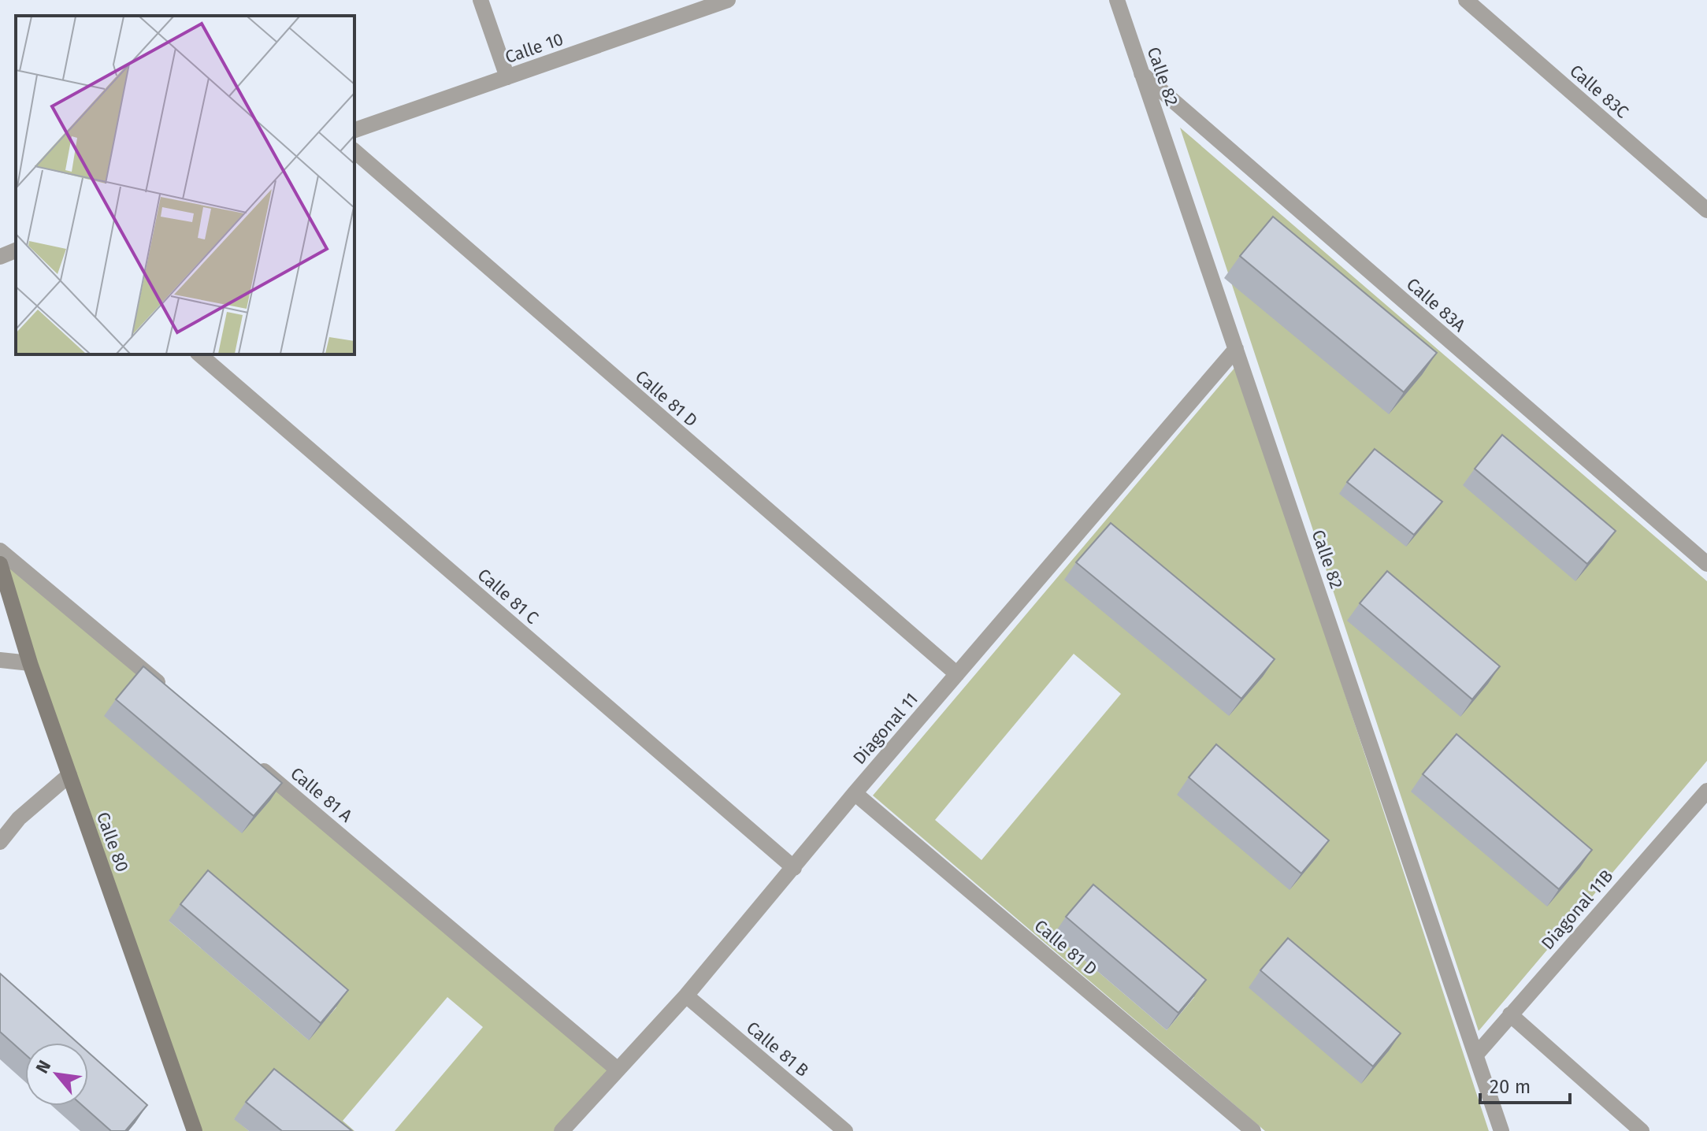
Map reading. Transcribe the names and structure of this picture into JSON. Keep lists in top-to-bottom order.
{
  "streets": {
    "street": [
      "Calle 10",
      "Calle 82",
      "Calle 83C",
      "Calle 83A",
      "Calle 81 D",
      "Calle 81 C",
      "Diagonal 11",
      "Calle 81 A",
      "Calle 80",
      "Diagonal 11B",
      "Calle 81 B"
    ]
  },
  "crossings": [
    ["Calle 82", "Calle 83A"],
    ["Calle 82", "Diagonal 11"],
    ["Calle 82", "Diagonal 11B"],
    ["Calle 81 D", "Diagonal 11"],
    ["Calle 81 C", "Diagonal 11"],
    ["Diagonal 11", "Calle 81 A"],
    ["Diagonal 11", "Calle 81 B"]
  ],
  "scale_bar": "20 m",
  "north": "top left"
}
